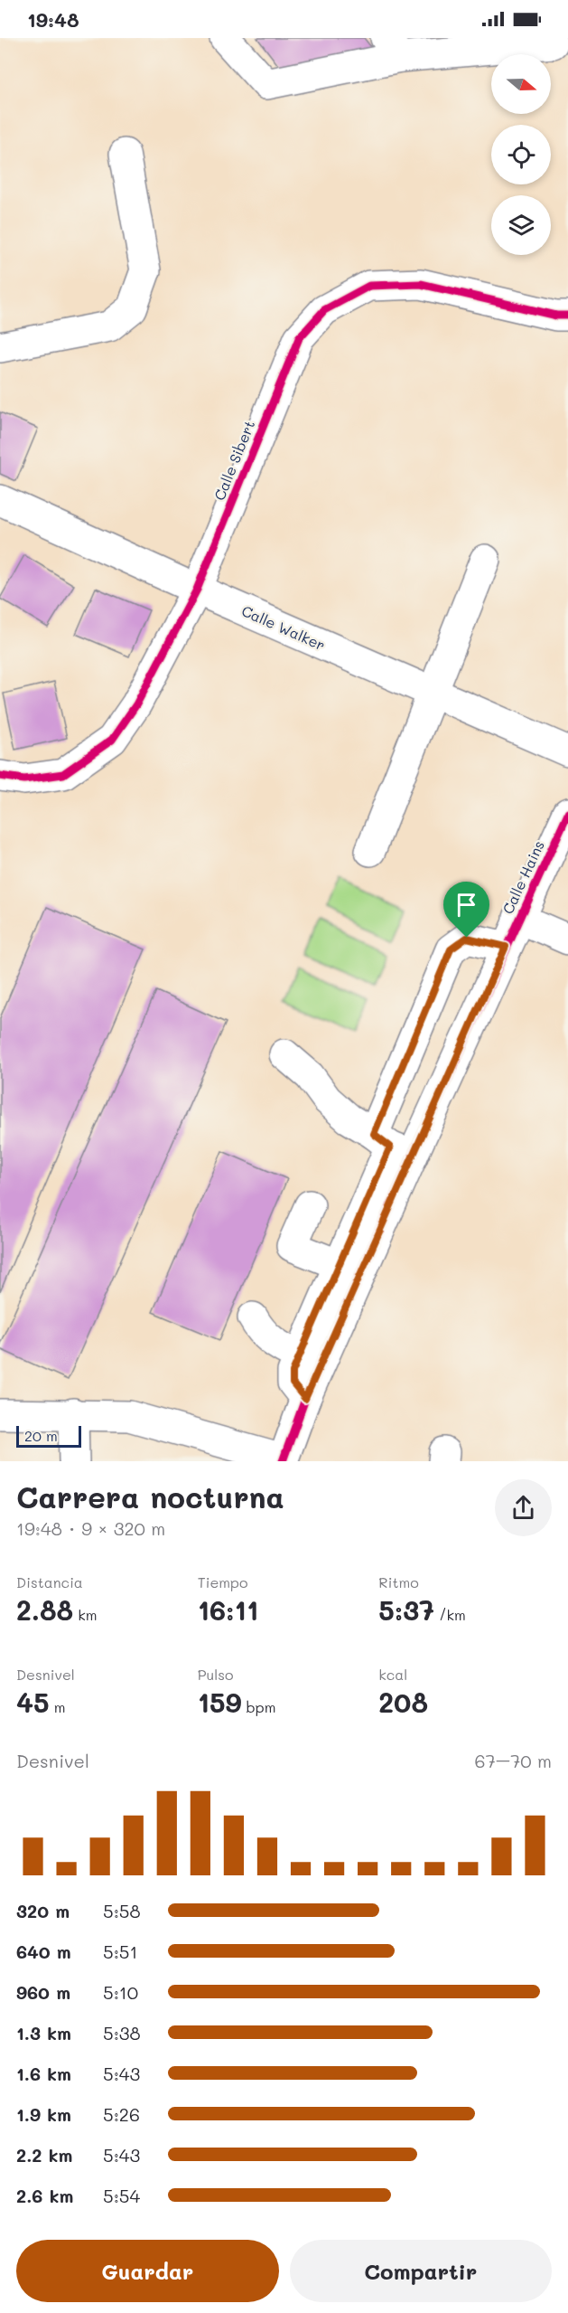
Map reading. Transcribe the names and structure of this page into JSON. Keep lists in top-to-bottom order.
{
  "streets": {
    "street": ["Calle Sibert", "Calle Walker", "Calle Hains"]
  },
  "crossings": [
    ["Calle Sibert", "Calle Walker"]
  ],
  "scale_bar": "20 m",
  "north": "right",
  "page": {
    "status": "19:48",
    "scale": "20 m",
    "heading": ["Carrera nocturna", "19:48 · 9 × 320 m"],
    "stats": [
      ["Distancia", "2.88 km"],
      ["Tiempo", "16:11"],
      ["Ritmo", "5:37 /km"],
      ["Desnivel", "45 m"],
      ["Pulso", "159 bpm"],
      ["kcal", "208"]
    ],
    "chart": ["Desnivel", "67–70 m"],
    "list": [
      {
        "name": "320 m",
        "note": "5:58"
      },
      {
        "name": "640 m",
        "note": "5:51"
      },
      {
        "name": "960 m",
        "note": "5:10"
      },
      {
        "name": "1.3 km",
        "note": "5:38"
      },
      {
        "name": "1.6 km",
        "note": "5:43"
      },
      {
        "name": "1.9 km",
        "note": "5:26"
      },
      {
        "name": "2.2 km",
        "note": "5:43"
      },
      {
        "name": "2.6 km",
        "note": "5:54"
      }
    ],
    "buttons": ["Guardar", "Compartir"]
  }
}
